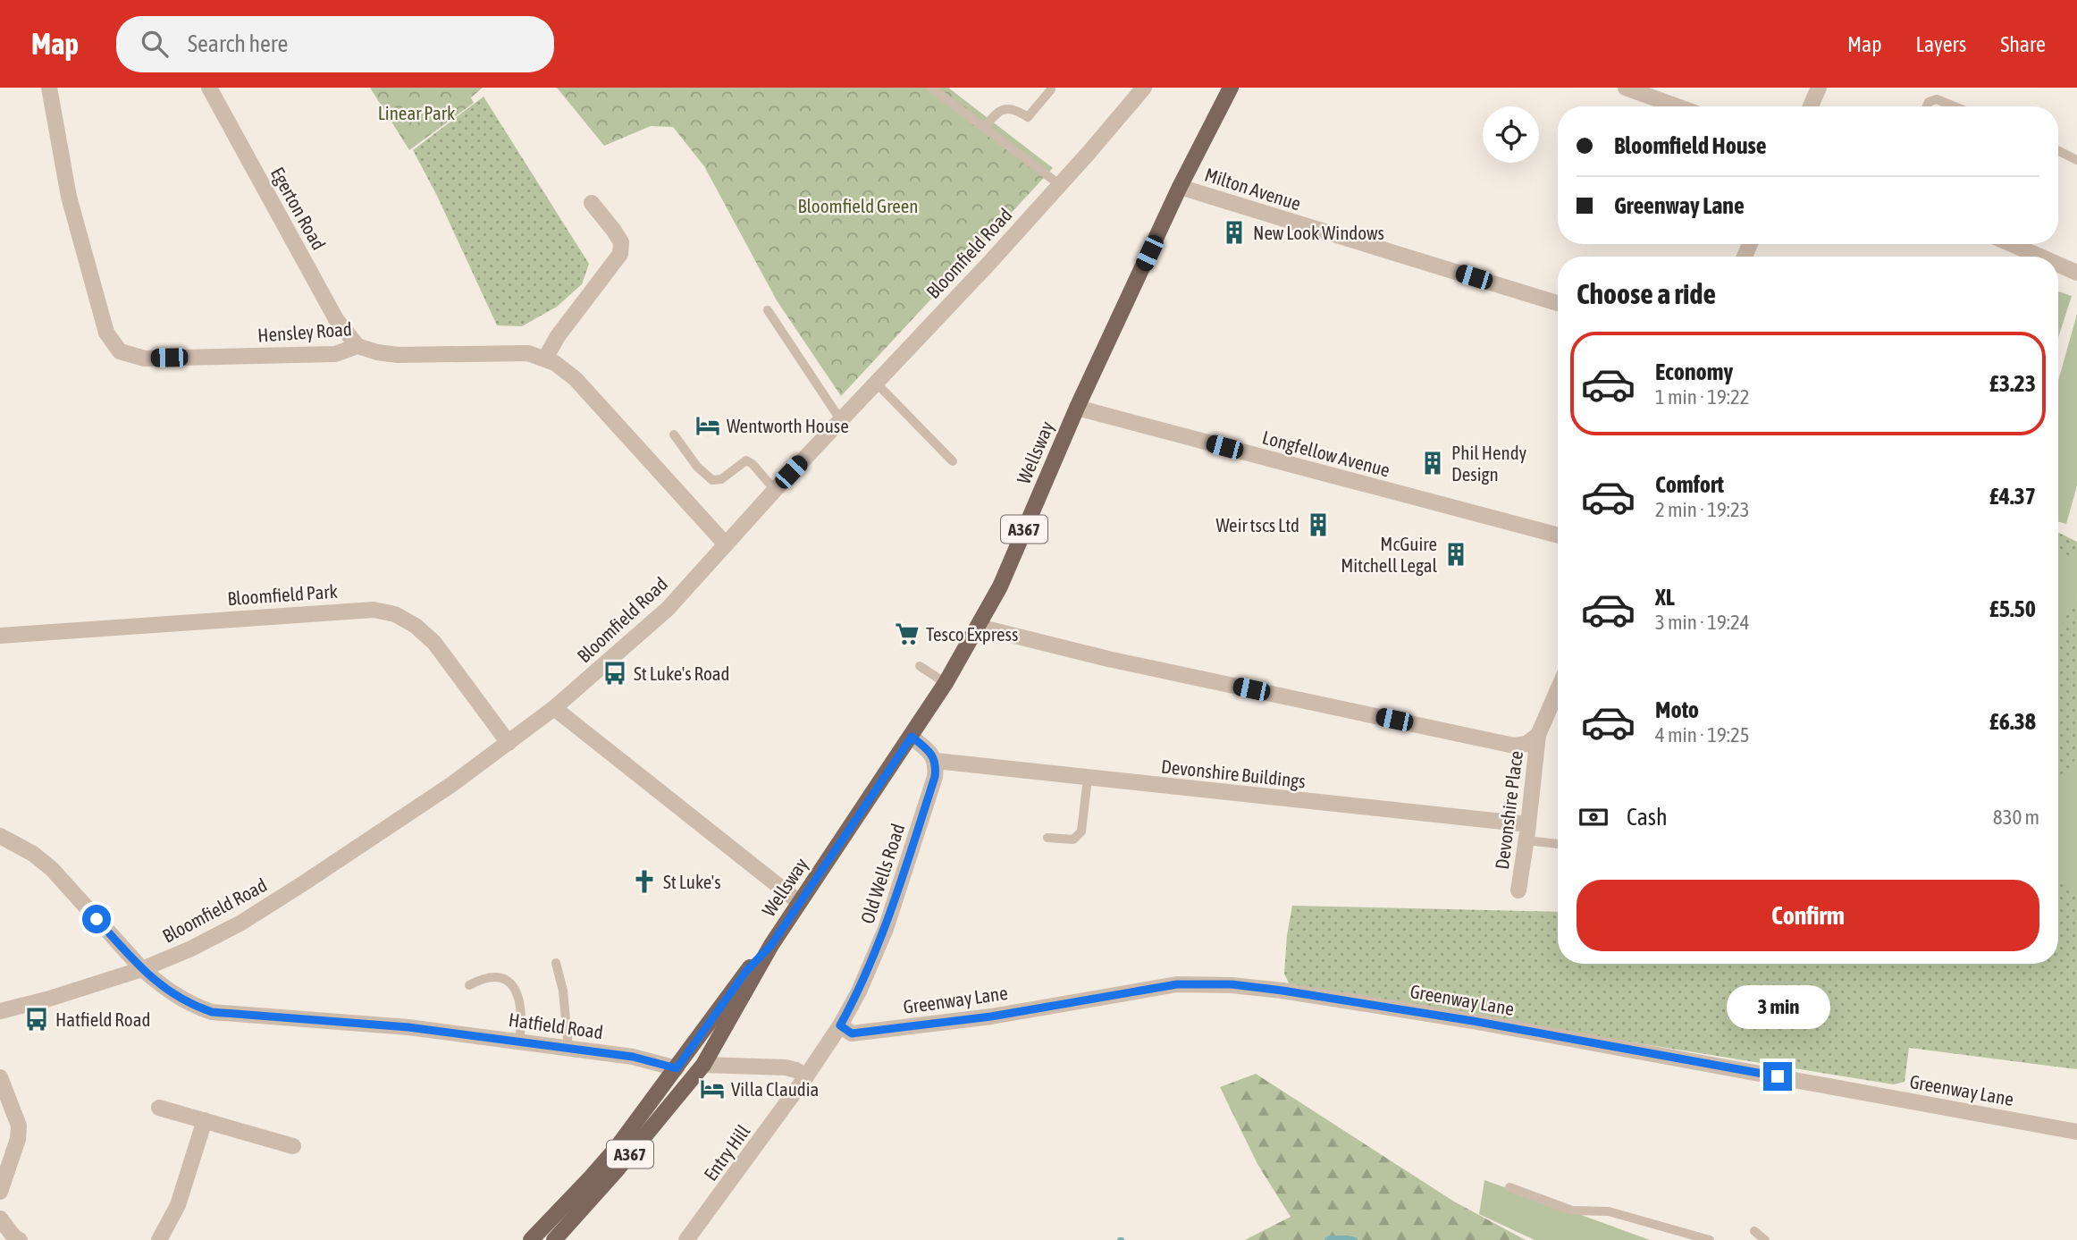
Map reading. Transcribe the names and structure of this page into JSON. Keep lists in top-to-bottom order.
{
  "streets": {
    "main road": ["Wellsway", "A367"],
    "street": [
      "Milton Avenue",
      "Egerton Road",
      "Bloomfield Road",
      "Hensley Road",
      "Longfellow Avenue",
      "Bloomfield Park",
      "Devonshire Buildings",
      "Devonshire Place",
      "Old Wells Road",
      "Greenway Lane",
      "Hatfield Road",
      "Entry Hill"
    ]
  },
  "crossings": [
    ["Milton Avenue", "Wellsway"],
    ["Egerton Road", "Hensley Road"],
    ["Bloomfield Road", "Hensley Road"],
    ["Bloomfield Road", "Bloomfield Park"],
    ["Bloomfield Road", "Hatfield Road"],
    ["Wellsway", "Longfellow Avenue"],
    ["Wellsway", "Hatfield Road"],
    ["Devonshire Buildings", "Devonshire Place"],
    ["Devonshire Buildings", "Old Wells Road"],
    ["Old Wells Road", "Greenway Lane"],
    ["Old Wells Road", "Entry Hill"],
    ["Greenway Lane", "Entry Hill"]
  ],
  "parks": ["Linear Park", "Bloomfield Green"],
  "places": {
    "building": [
      "New Look Windows",
      "Phil Hendy Design",
      "Weir tscs Ltd",
      "McGuire Mitchell Legal"
    ],
    "hotel": ["Wentworth House", "Villa Claudia"],
    "supermarket": ["Tesco Express"],
    "bus stop": ["St Luke's Road", "Hatfield Road"],
    "church": ["St Luke's"]
  },
  "page": {
    "header": "Map",
    "search": "Search here",
    "nav": ["Map", "Layers", "Share"],
    "banner": ["Bloomfield House", "Greenway Lane"],
    "heading": "Choose a ride",
    "list": [
      {
        "name": "Economy",
        "note": "1 min · 19:22",
        "value": "£3.23"
      },
      {
        "name": "Comfort",
        "note": "2 min · 19:23",
        "value": "£4.37"
      },
      {
        "name": "XL",
        "note": "3 min · 19:24",
        "value": "£5.50"
      },
      {
        "name": "Moto",
        "note": "4 min · 19:25",
        "value": "£6.38"
      }
    ],
    "pay": ["Cash", "830 m"],
    "buttons": "Confirm",
    "bubble": "3 min"
  }
}
